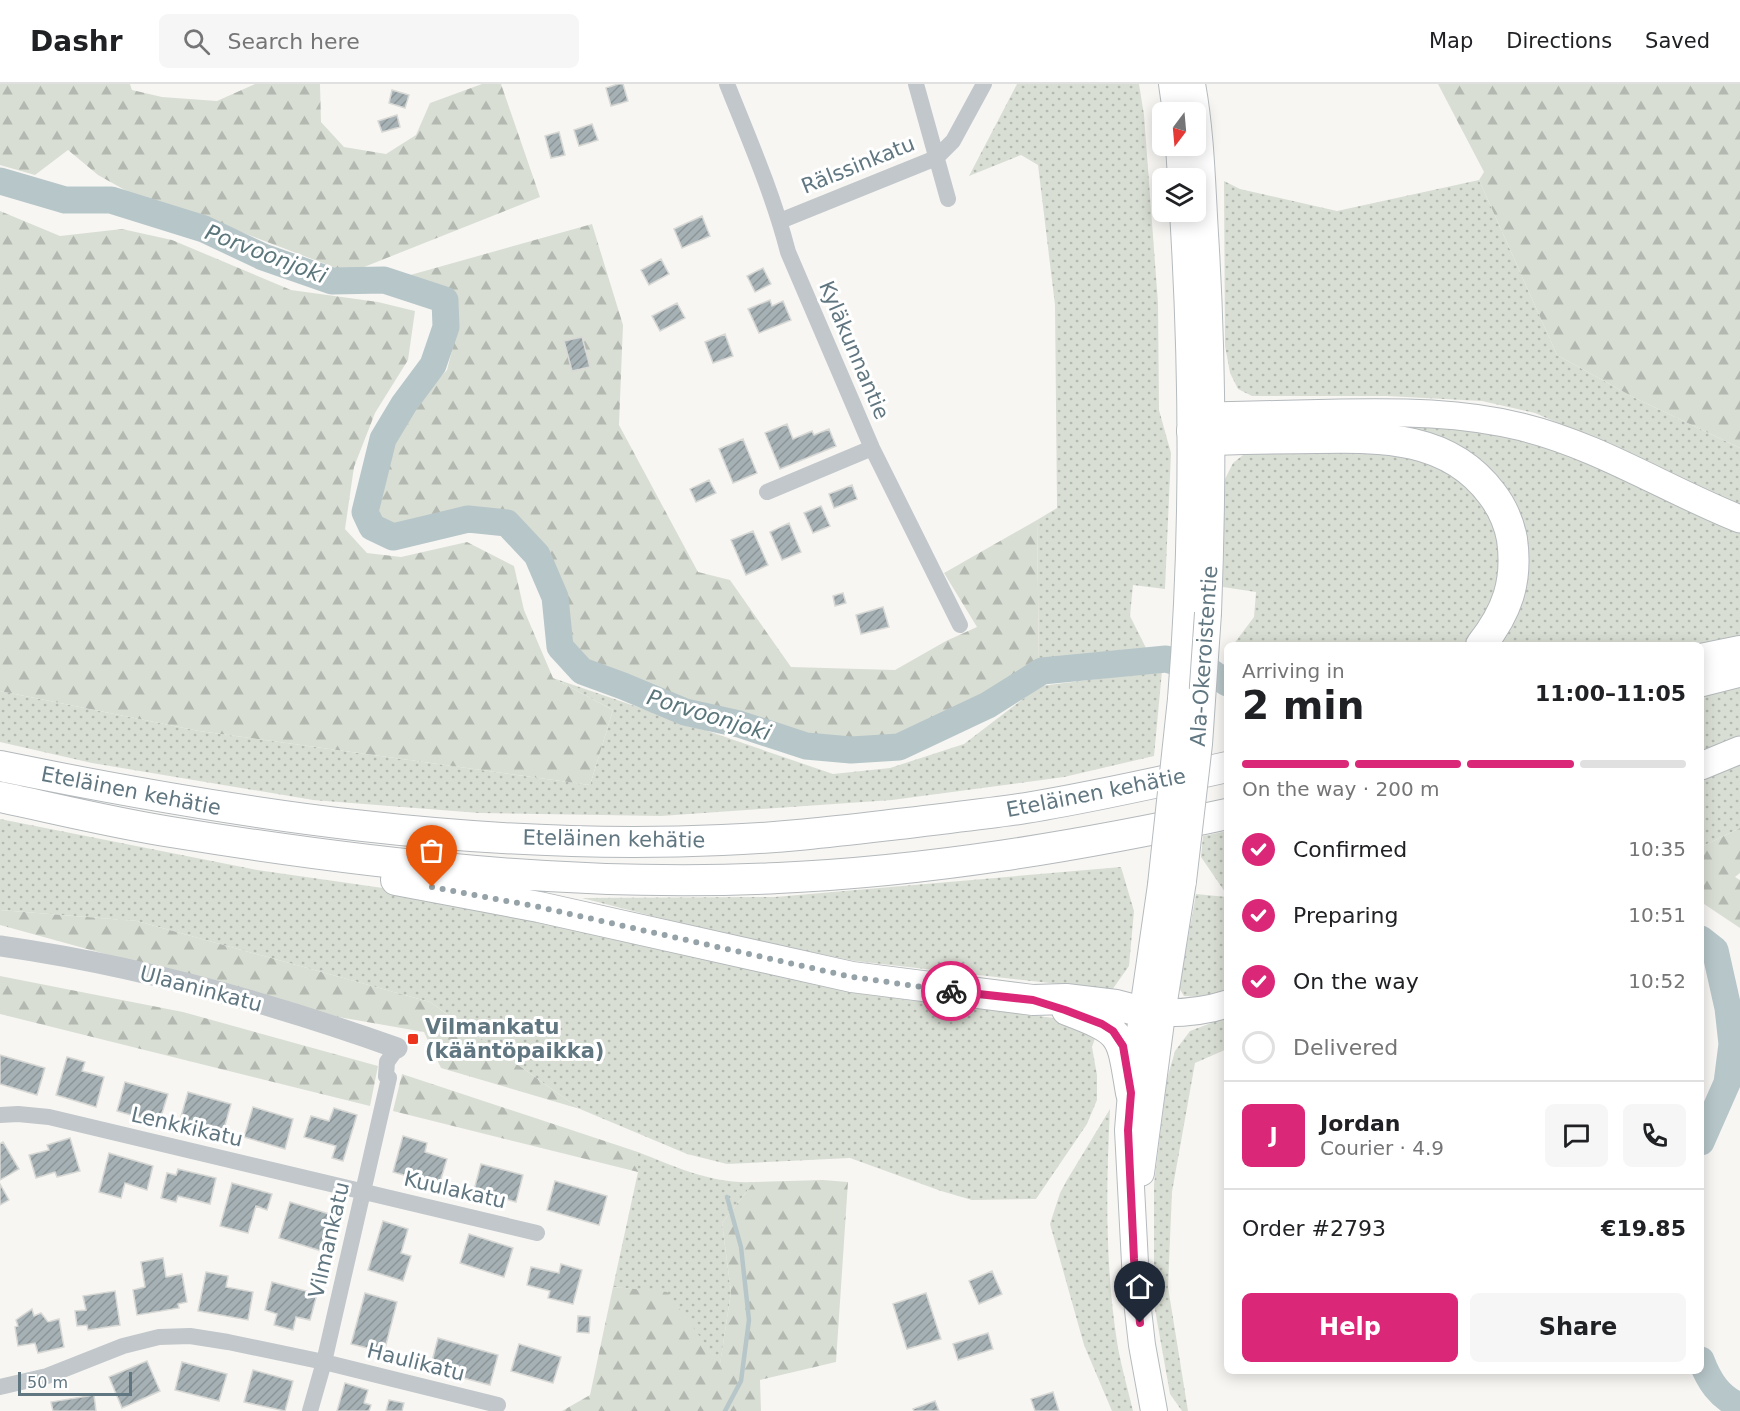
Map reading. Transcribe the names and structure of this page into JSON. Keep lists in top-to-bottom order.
{
  "streets": {
    "highway": ["Eteläinen kehätie"],
    "main road": ["Ala-Okeroistentie"],
    "street": [
      "Rälssinkatu",
      "Kyläkunnantie",
      "Ulaaninkatu",
      "Lenkkikatu",
      "Kuulakatu",
      "Vilmankatu",
      "Haulikatu"
    ]
  },
  "crossings": [
    ["Rälssinkatu", "Kyläkunnantie"],
    ["Ulaaninkatu", "Vilmankatu"],
    ["Lenkkikatu", "Kuulakatu"],
    ["Lenkkikatu", "Vilmankatu"],
    ["Kuulakatu", "Vilmankatu"],
    ["Vilmankatu", "Haulikatu"]
  ],
  "water": ["Porvoonjoki"],
  "places": {
    "transit": ["Vilmankatu (kääntöpaikka)"]
  },
  "scale_bar": "50 m",
  "north": "bottom",
  "page": {
    "header": "Dashr",
    "search": "Search here",
    "nav": ["Map", "Directions", "Saved"],
    "heading": ["2 min", "Arriving in", "11:00–11:05"],
    "panel": [
      "Jordan",
      "Courier · 4.9",
      "Order #2793",
      "€19.85"
    ],
    "bar": "On the way · 200 m",
    "list": [
      ["Confirmed", "10:35"],
      ["Preparing", "10:51"],
      ["On the way", "10:52"],
      "Delivered"
    ],
    "round": "J",
    "buttons": ["Help", "Share"],
    "scale": "50 m"
  }
}
